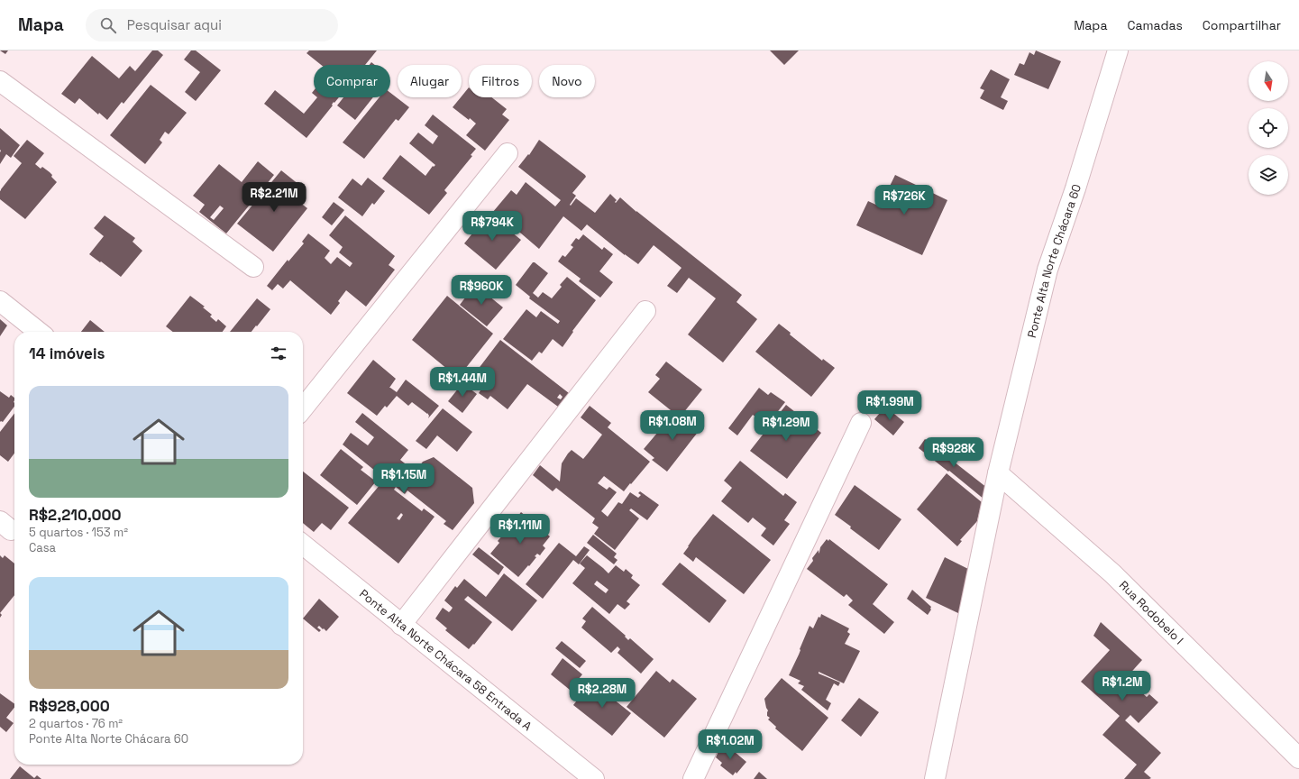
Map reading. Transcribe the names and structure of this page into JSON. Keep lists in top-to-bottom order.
{
  "streets": {
    "street": ["Ponte Alta Norte Chácara 60", "Rua Rodobelo I", "Ponte Alta Norte Chácara 58 Entrada A"]
  },
  "crossings": [
    ["Ponte Alta Norte Chácara 60", "Rua Rodobelo I"]
  ],
  "north": "bottom",
  "page": {
    "header": "Mapa",
    "search": "Pesquisar aqui",
    "nav": ["Mapa", "Camadas", "Compartilhar"],
    "chip": [
      "Comprar",
      "Alugar",
      "Filtros",
      "Novo"
    ],
    "price": [
      "R$2.21M",
      "R$726K",
      "R$794K",
      "R$960K",
      "R$1.44M",
      "R$1.99M",
      "R$1.08M",
      "R$1.29M",
      "R$928K",
      "R$1.15M",
      "R$1.11M",
      "R$1.2M",
      "R$2.28M",
      "R$1.02M"
    ],
    "heading": "14 imóveis",
    "list": [
      {
        "name": "R$2,210,000",
        "note": "5 quartos · 153 m² · Casa"
      },
      {
        "name": "R$928,000",
        "note": "2 quartos · 76 m² · Ponte Alta Norte Chácara 60"
      }
    ]
  }
}
